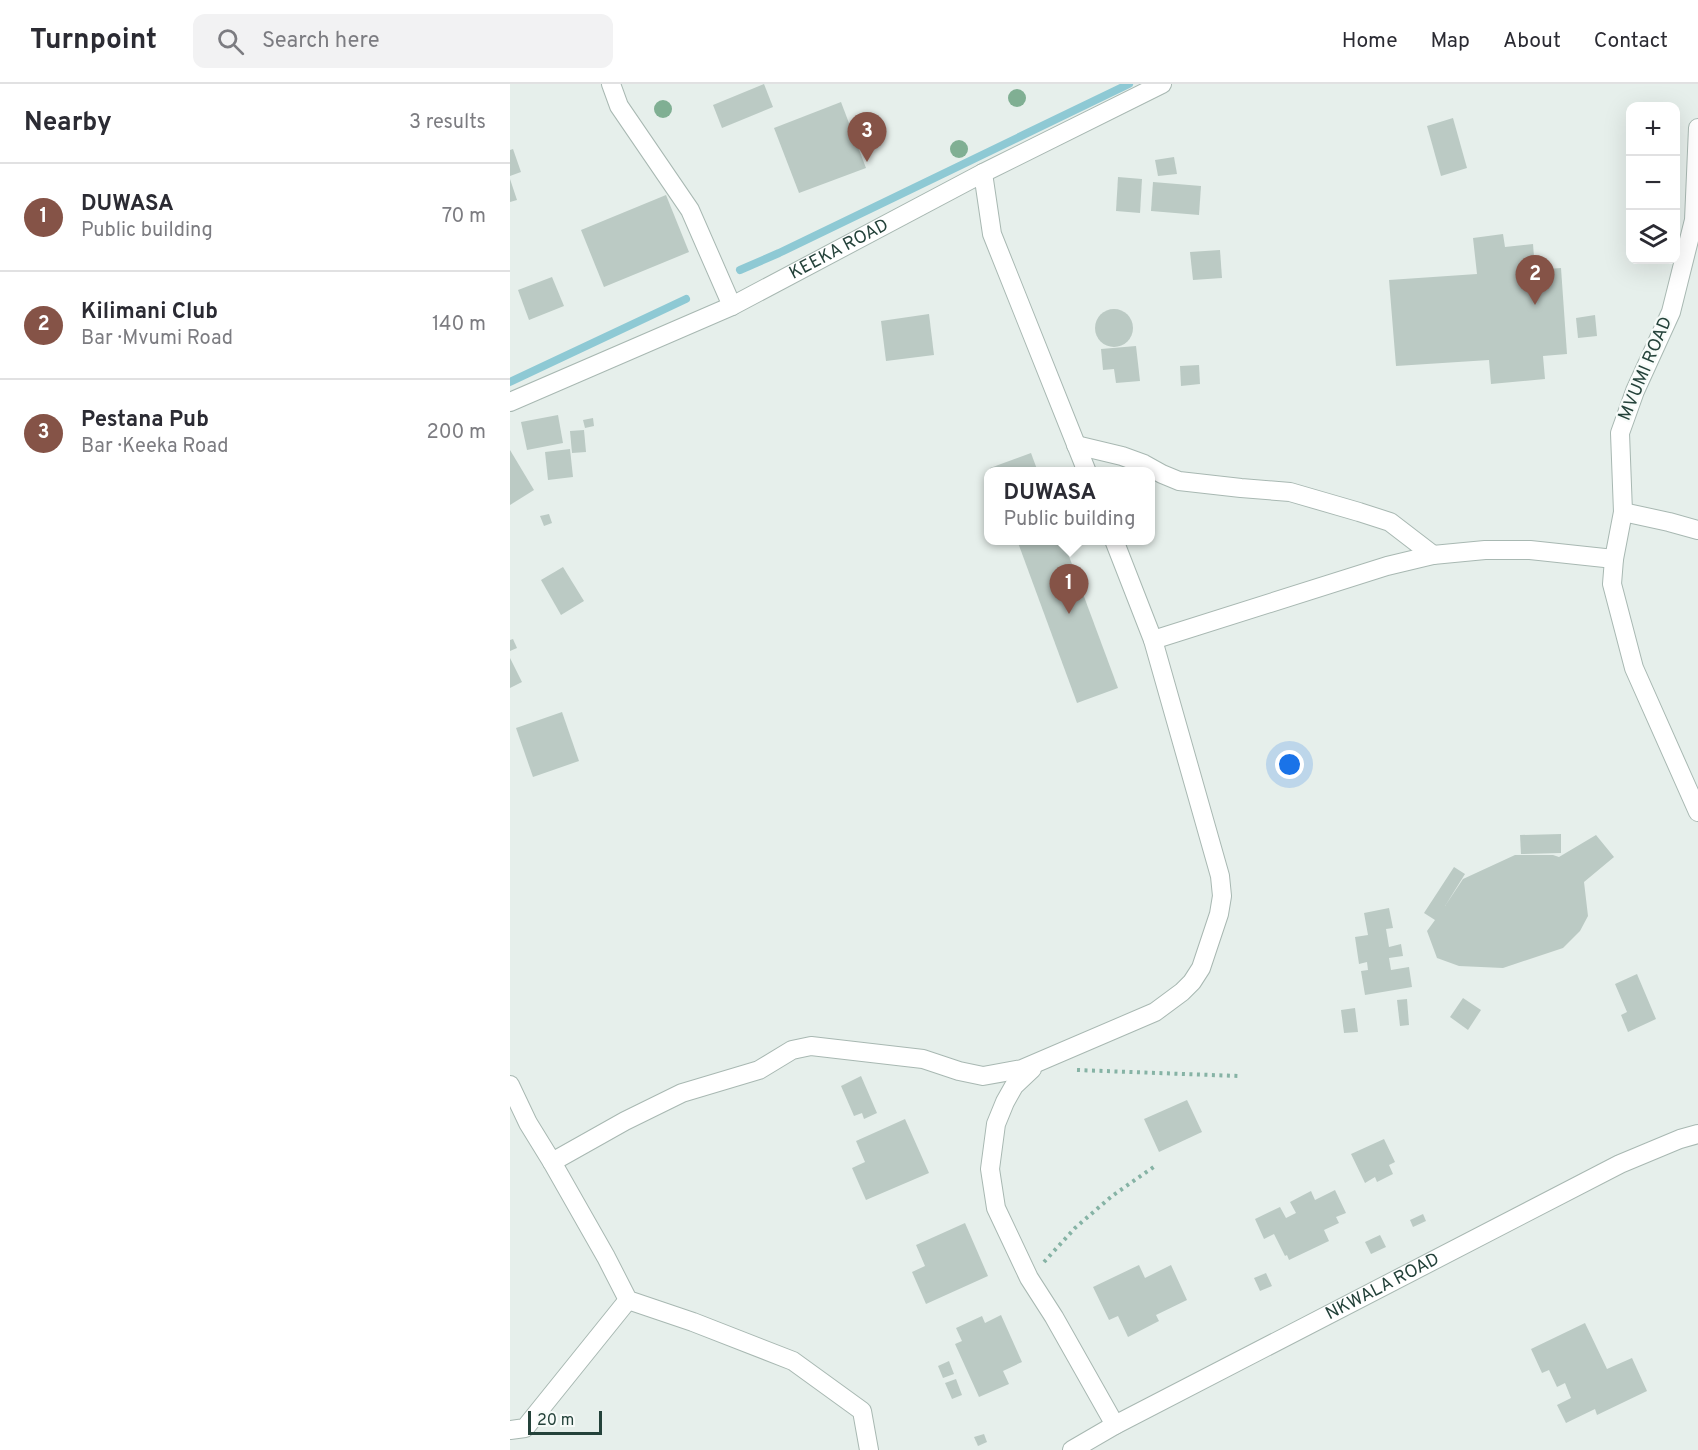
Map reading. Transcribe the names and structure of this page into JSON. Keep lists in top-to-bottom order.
{
  "streets": {
    "street": ["KEEKA ROAD", "MVUMI ROAD", "NKWALA ROAD"]
  },
  "scale_bar": "20 m",
  "page": {
    "header": "Turnpoint",
    "search": "Search here",
    "nav": [
      "Home",
      "Map",
      "About",
      "Contact"
    ],
    "heading": ["Nearby", "3 results"],
    "map_buttons": ["+", "−"],
    "pins": ["3", "2", "1"],
    "list": [
      {
        "mark": "1",
        "name": "DUWASA",
        "note": "Public building",
        "value": "70 m"
      },
      {
        "mark": "2",
        "name": "Kilimani Club",
        "note": "Bar · Mvumi Road",
        "value": "140 m"
      },
      {
        "mark": "3",
        "name": "Pestana Pub",
        "note": "Bar · Keeka Road",
        "value": "200 m"
      }
    ],
    "popup": ["DUWASA", "Public building"],
    "scale": "20 m"
  }
}
